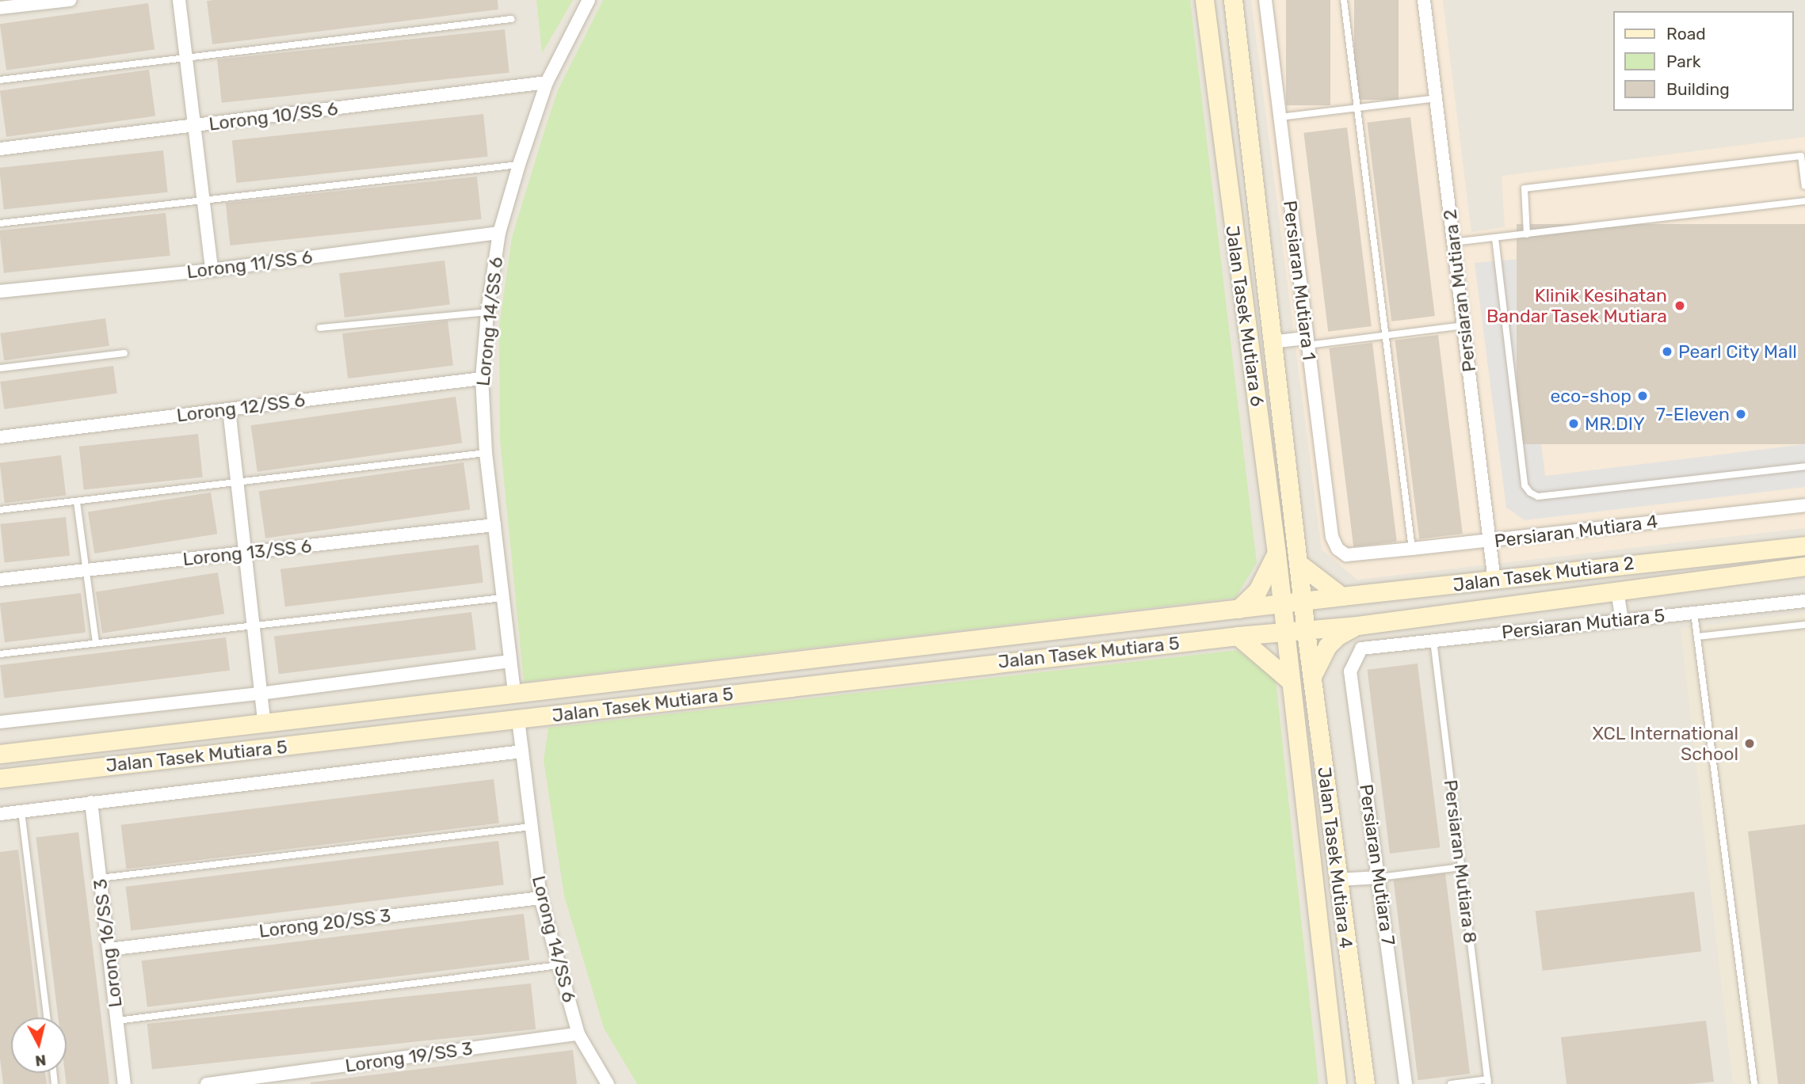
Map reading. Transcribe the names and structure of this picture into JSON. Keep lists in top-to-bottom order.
{
  "streets": {
    "street": [
      "Lorong 10/SS 6",
      "Lorong 11/SS 6",
      "Persiaran Mutiara 1",
      "Persiaran Mutiara 2",
      "Jalan Tasek Mutiara 6",
      "Lorong 14/SS 6",
      "Lorong 12/SS 6",
      "Persiaran Mutiara 4",
      "Lorong 13/SS 6",
      "Jalan Tasek Mutiara 2",
      "Persiaran Mutiara 5",
      "Jalan Tasek Mutiara 5",
      "Jalan Tasek Mutiara 4",
      "Persiaran Mutiara 7",
      "Lorong 20/SS 3",
      "Lorong 16/SS 3",
      "Lorong 19/SS 3"
    ],
    "lane": ["Persiaran Mutiara 8"]
  },
  "crossings": [
    ["Lorong 10/SS 6", "Lorong 14/SS 6"],
    ["Lorong 11/SS 6", "Lorong 14/SS 6"],
    ["Persiaran Mutiara 1", "Persiaran Mutiara 4"],
    ["Persiaran Mutiara 2", "Persiaran Mutiara 4"],
    ["Persiaran Mutiara 2", "Jalan Tasek Mutiara 2"],
    ["Jalan Tasek Mutiara 6", "Jalan Tasek Mutiara 2"],
    ["Jalan Tasek Mutiara 6", "Jalan Tasek Mutiara 5"],
    ["Jalan Tasek Mutiara 6", "Jalan Tasek Mutiara 4"],
    ["Lorong 14/SS 6", "Lorong 12/SS 6"],
    ["Lorong 14/SS 6", "Lorong 13/SS 6"],
    ["Lorong 14/SS 6", "Jalan Tasek Mutiara 5"],
    ["Lorong 14/SS 6", "Lorong 20/SS 3"],
    ["Lorong 14/SS 6", "Lorong 19/SS 3"],
    ["Jalan Tasek Mutiara 2", "Jalan Tasek Mutiara 5"],
    ["Jalan Tasek Mutiara 2", "Jalan Tasek Mutiara 4"],
    ["Persiaran Mutiara 5", "Persiaran Mutiara 8"],
    ["Persiaran Mutiara 5", "Persiaran Mutiara 7"],
    ["Jalan Tasek Mutiara 5", "Jalan Tasek Mutiara 4"],
    ["Jalan Tasek Mutiara 5", "Lorong 16/SS 3"],
    ["Lorong 20/SS 3", "Lorong 16/SS 3"]
  ],
  "places": [
    "Klinik Kesihatan Bandar Tasek Mutiara",
    "Pearl City Mall",
    "eco-shop",
    "7-Eleven",
    "MR.DIY",
    "XCL International School"
  ],
  "legend": ["Road", "Park", "Building"],
  "north": "bottom"
}
